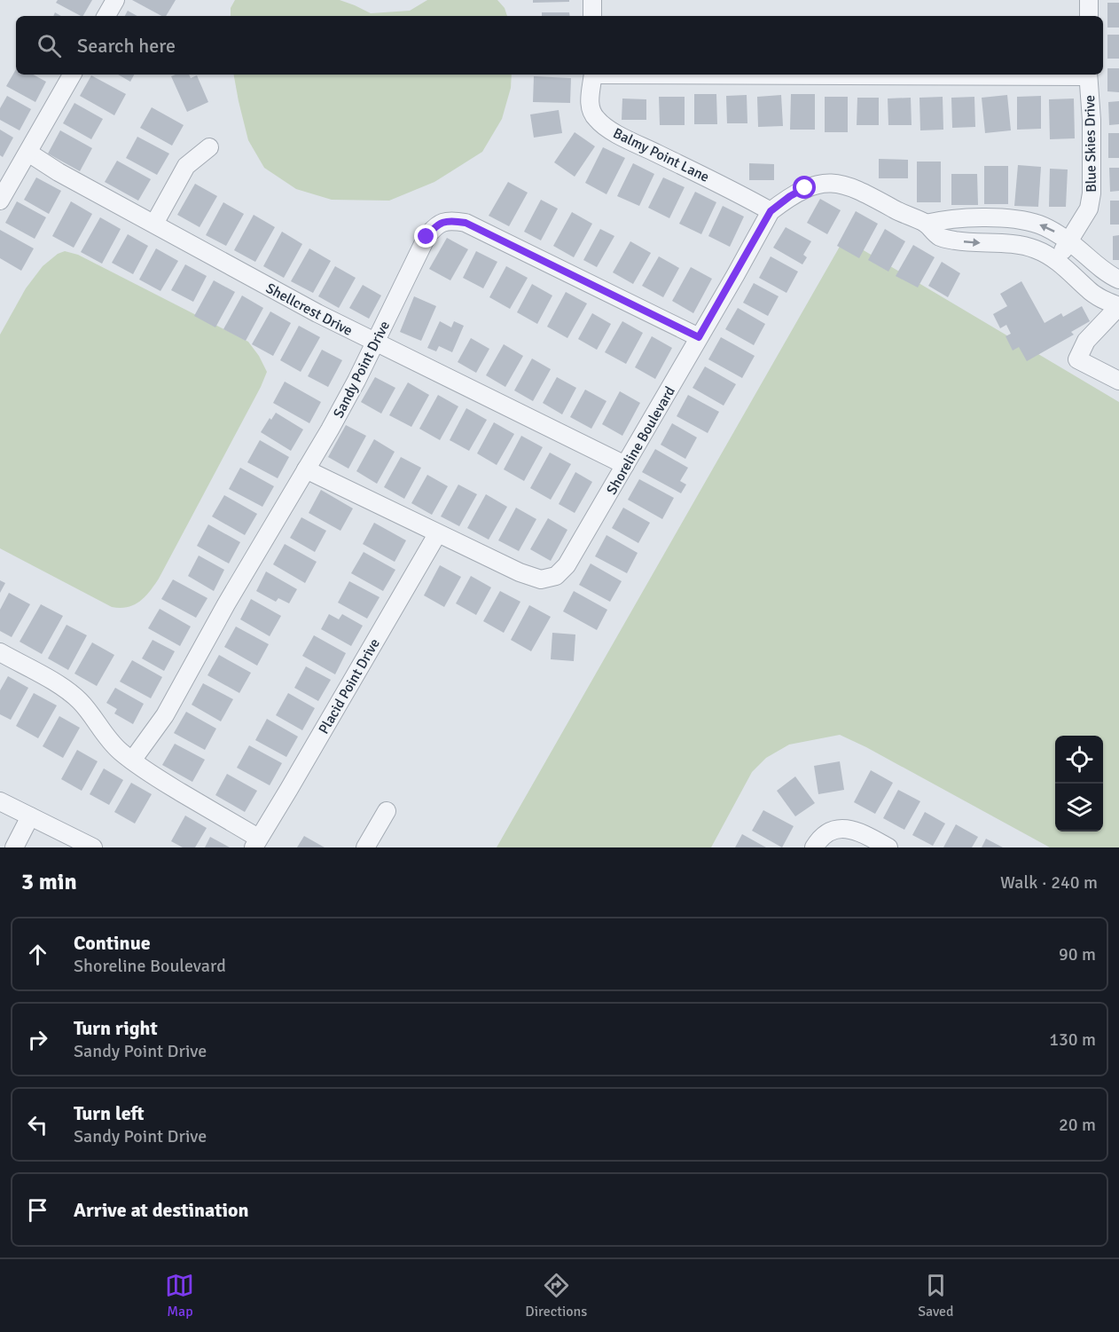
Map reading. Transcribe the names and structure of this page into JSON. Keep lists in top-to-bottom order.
{
  "streets": {
    "street": [
      "Blue Skies Drive",
      "Balmy Point Lane",
      "Shellcrest Drive",
      "Sandy Point Drive",
      "Shoreline Boulevard",
      "Placid Point Drive"
    ]
  },
  "crossings": [
    ["Blue Skies Drive", "Shoreline Boulevard"],
    ["Balmy Point Lane", "Shoreline Boulevard"],
    ["Shellcrest Drive", "Sandy Point Drive"],
    ["Shellcrest Drive", "Shoreline Boulevard"],
    ["Sandy Point Drive", "Shoreline Boulevard"],
    ["Sandy Point Drive", "Placid Point Drive"],
    ["Shoreline Boulevard", "Placid Point Drive"]
  ],
  "page": {
    "search": "Search here",
    "heading": ["3 min", "Walk · 240 m"],
    "list": [
      ["Continue", "Shoreline Boulevard", "90 m"],
      ["Turn right", "Sandy Point Drive", "130 m"],
      ["Turn left", "Sandy Point Drive", "20 m"],
      "Arrive at destination"
    ],
    "nav": ["Map", "Directions", "Saved"]
  }
}
